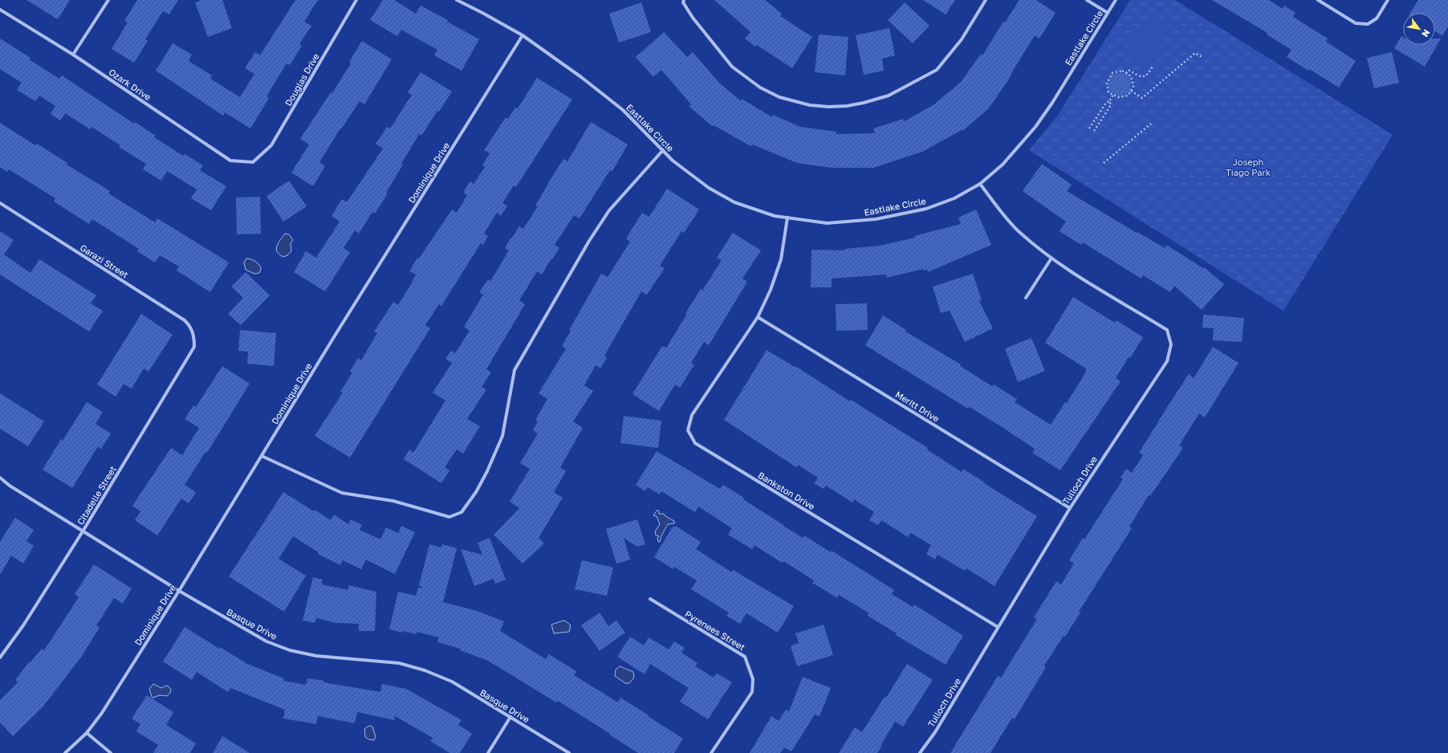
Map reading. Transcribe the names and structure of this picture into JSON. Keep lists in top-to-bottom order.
{
  "streets": {
    "street": [
      "Eastlake Circle",
      "Douglas Drive",
      "Ozark Drive",
      "Dominique Drive",
      "Garazi Street",
      "Meritt Drive",
      "Tulloch Drive",
      "Bankston Drive",
      "Citadelle Street",
      "Basque Drive",
      "Pyrenees Street"
    ]
  },
  "crossings": [
    ["Eastlake Circle", "Dominique Drive"],
    ["Eastlake Circle", "Tulloch Drive"],
    ["Eastlake Circle", "Bankston Drive"],
    ["Douglas Drive", "Ozark Drive"],
    ["Dominique Drive", "Basque Drive"],
    ["Garazi Street", "Citadelle Street"],
    ["Meritt Drive", "Tulloch Drive"],
    ["Meritt Drive", "Bankston Drive"],
    ["Tulloch Drive", "Bankston Drive"],
    ["Citadelle Street", "Basque Drive"]
  ],
  "parks": ["Joseph Tiago Park"],
  "north": "bottom right"
}
